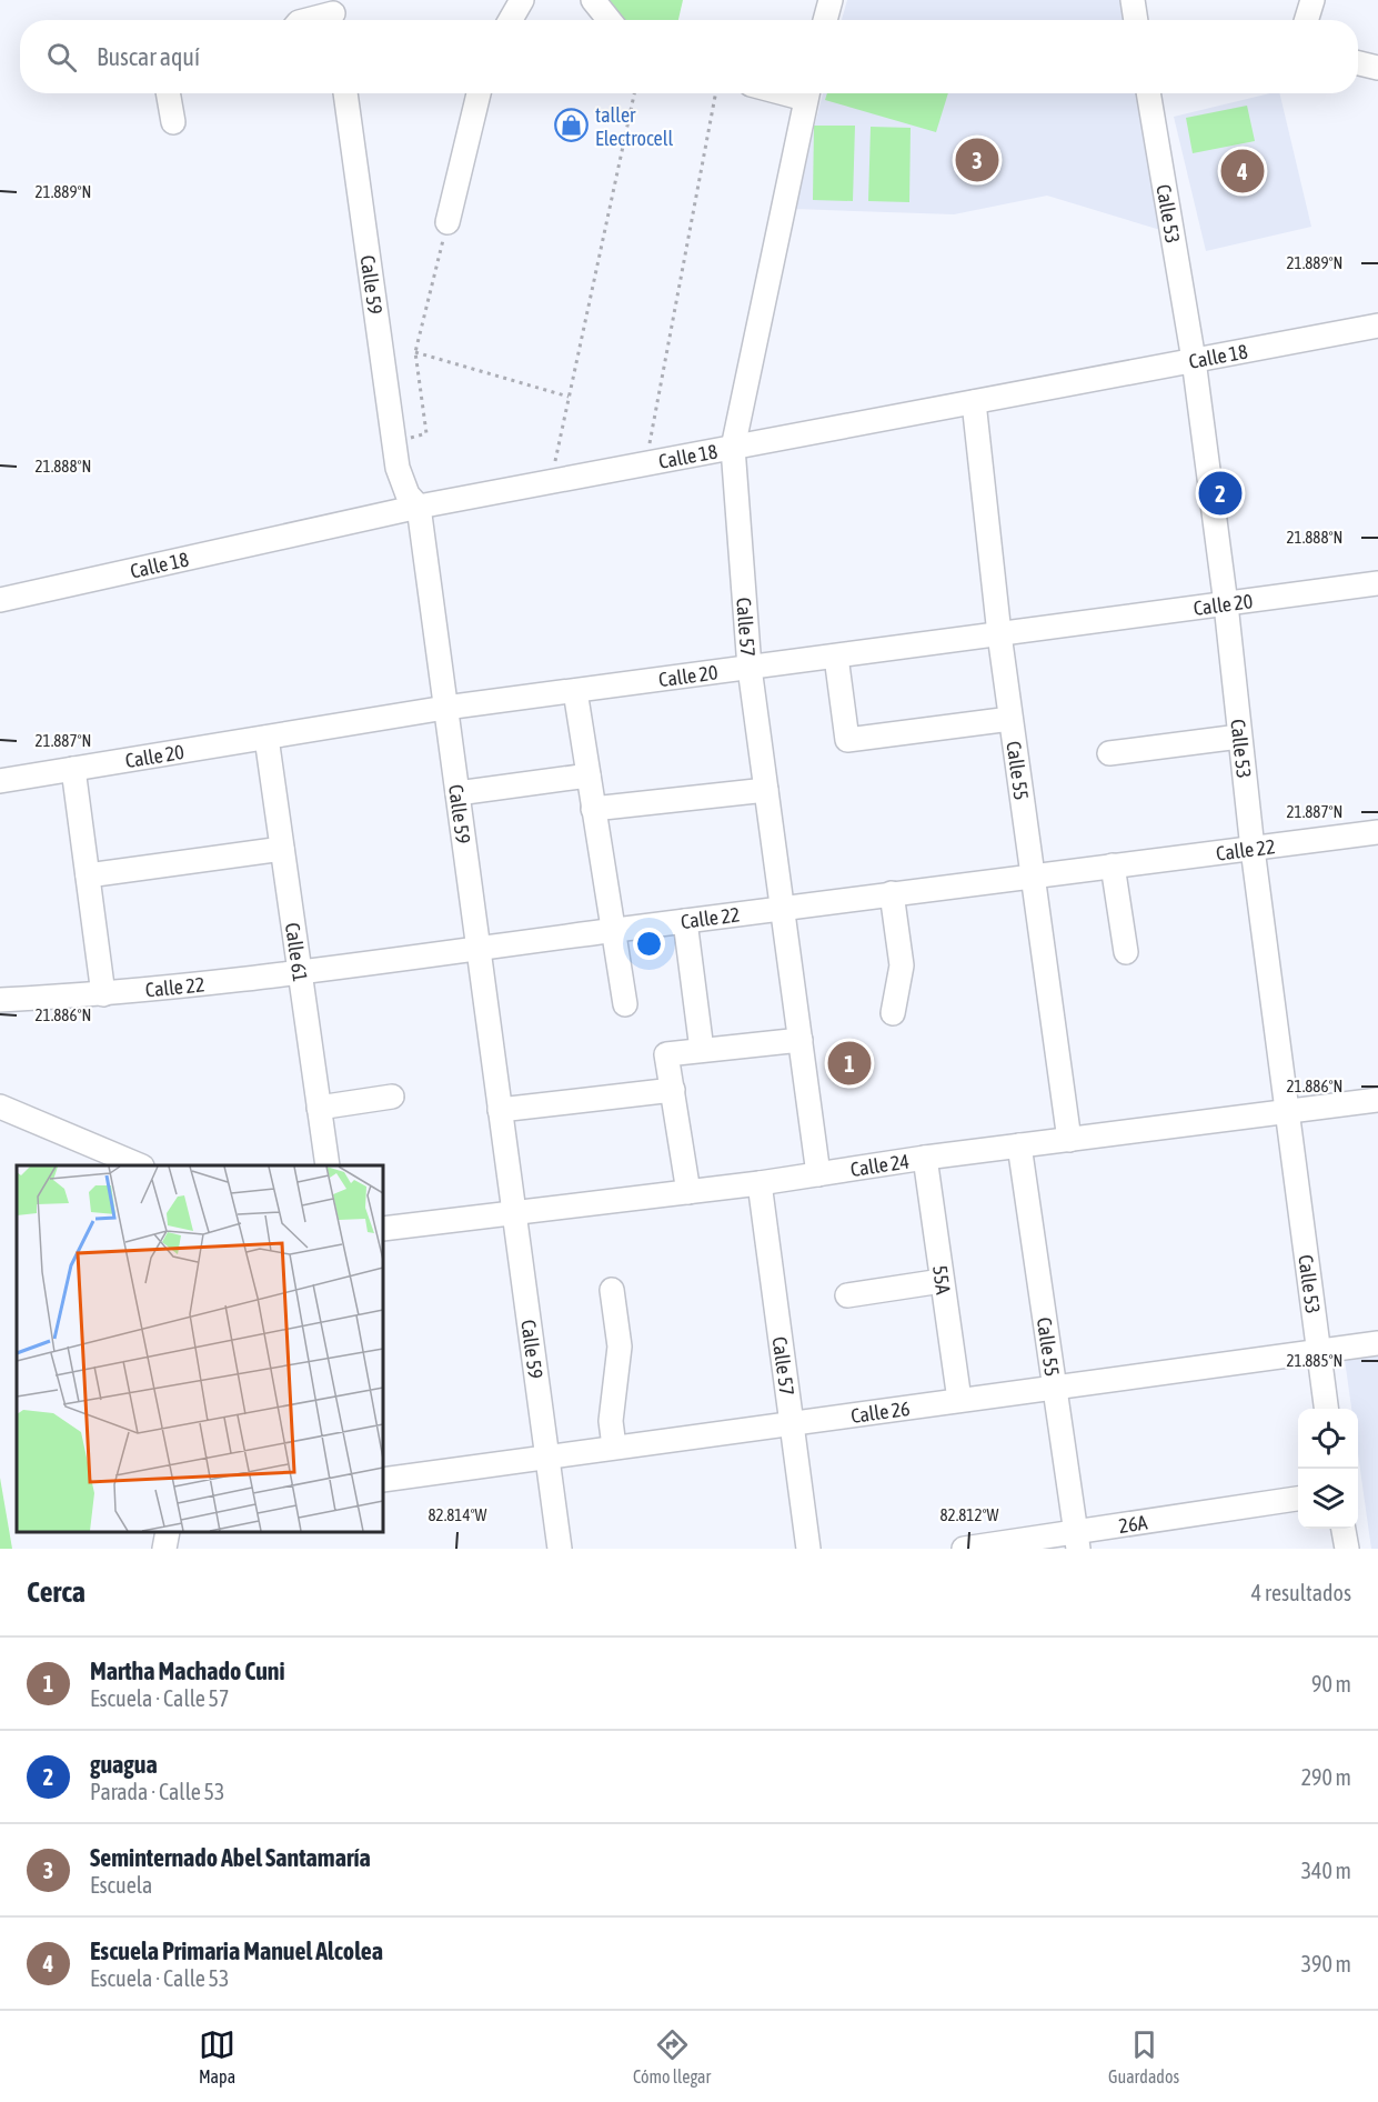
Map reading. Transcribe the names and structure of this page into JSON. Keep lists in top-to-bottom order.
{
  "streets": {
    "street": [
      "Calle 53",
      "Calle 59",
      "Calle 18",
      "Calle 20",
      "Calle 57",
      "Calle 55",
      "Calle 22",
      "Calle 61",
      "Calle 24",
      "55A",
      "Calle 26",
      "26A"
    ]
  },
  "crossings": [
    ["Calle 53", "Calle 18"],
    ["Calle 53", "Calle 20"],
    ["Calle 53", "Calle 22"],
    ["Calle 53", "Calle 24"],
    ["Calle 53", "Calle 26"],
    ["Calle 59", "Calle 18"],
    ["Calle 59", "Calle 20"],
    ["Calle 59", "Calle 22"],
    ["Calle 59", "Calle 24"],
    ["Calle 59", "Calle 26"],
    ["Calle 18", "Calle 57"],
    ["Calle 18", "Calle 55"],
    ["Calle 20", "Calle 57"],
    ["Calle 20", "Calle 55"],
    ["Calle 20", "Calle 61"],
    ["Calle 57", "Calle 22"],
    ["Calle 57", "Calle 24"],
    ["Calle 57", "Calle 26"],
    ["Calle 55", "Calle 22"],
    ["Calle 55", "Calle 24"],
    ["Calle 55", "Calle 26"],
    ["Calle 55", "26A"],
    ["Calle 22", "Calle 61"],
    ["Calle 24", "55A"],
    ["55A", "Calle 26"]
  ],
  "places": {
    "shop": ["taller Electrocell"]
  },
  "page": {
    "search": "Buscar aquí",
    "pins": [
      "3",
      "4",
      "2",
      "1"
    ],
    "heading": ["Cerca", "4 resultados"],
    "list": [
      {
        "mark": "1",
        "name": "Martha Machado Cuni",
        "note": "Escuela · Calle 57",
        "value": "90 m"
      },
      {
        "mark": "2",
        "name": "guagua",
        "note": "Parada · Calle 53",
        "value": "290 m"
      },
      {
        "mark": "3",
        "name": "Seminternado Abel Santamaría",
        "note": "Escuela",
        "value": "340 m"
      },
      {
        "mark": "4",
        "name": "Escuela Primaria Manuel Alcolea",
        "note": "Escuela · Calle 53",
        "value": "390 m"
      }
    ],
    "nav": ["Mapa", "Cómo llegar", "Guardados"]
  },
  "coordinates": [
    "21.889°N",
    "21.888°N",
    "21.887°N",
    "21.886°N",
    "21.885°N",
    "82.814°W",
    "82.812°W"
  ]
}
